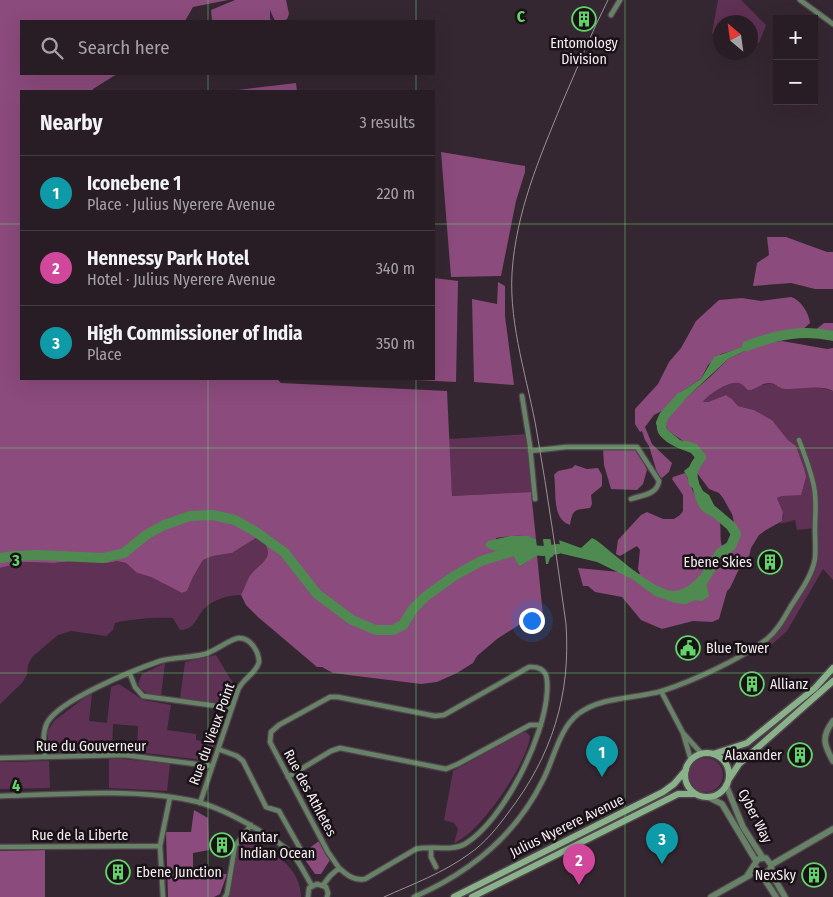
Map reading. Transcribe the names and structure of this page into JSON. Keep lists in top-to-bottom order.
{
  "streets": {
    "main road": ["Julius Nyerere Avenue"],
    "street": [
      "Rue du Vieux Point",
      "Rue du Gouverneur",
      "Rue des Athletes",
      "Cyber Way",
      "Rue de la Liberte"
    ]
  },
  "crossings": [
    ["Rue du Vieux Point", "Rue du Gouverneur"],
    ["Cyber Way", "Julius Nyerere Avenue"]
  ],
  "places": {
    "building": [
      "Entomology Division",
      "Ebene Skies",
      "Allianz",
      "Alaxander",
      "Kantar Indian Ocean",
      "Ebene Junction",
      "NexSky"
    ],
    "public building": ["Blue Tower"]
  },
  "north": "top left",
  "page": {
    "map_buttons": ["+", "−"],
    "search": "Search here",
    "heading": ["Nearby", "3 results"],
    "list": [
      {
        "mark": "1",
        "name": "Iconebene 1",
        "note": "Place · Julius Nyerere Avenue",
        "value": "220 m"
      },
      {
        "mark": "2",
        "name": "Hennessy Park Hotel",
        "note": "Hotel · Julius Nyerere Avenue",
        "value": "340 m"
      },
      {
        "mark": "3",
        "name": "High Commissioner of India",
        "note": "Place",
        "value": "350 m"
      }
    ],
    "pins": ["1", "3", "2"]
  },
  "grid": {
    "columns": ["C"],
    "rows": ["3", "4"]
  }
}
